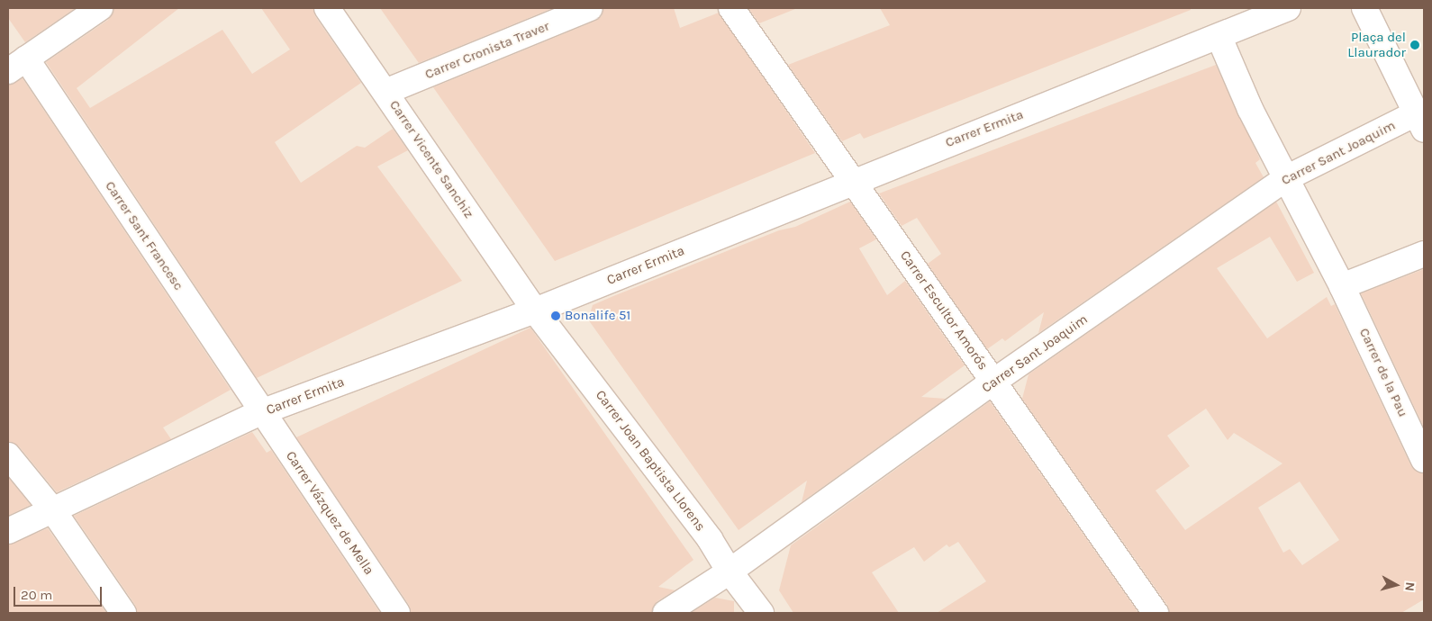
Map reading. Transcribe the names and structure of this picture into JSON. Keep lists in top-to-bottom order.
{
  "streets": {
    "street": [
      "Carrer Cronista Traver",
      "Carrer Ermita",
      "Carrer Sant Joaquim",
      "Carrer Vicente Sanchiz",
      "Carrer Sant Francesc",
      "Carrer Escultor Amorós",
      "Carrer de la Pau",
      "Carrer Joan Baptista Llorens",
      "Carrer Vázquez de Mella"
    ]
  },
  "crossings": [
    ["Carrer Cronista Traver", "Carrer Vicente Sanchiz"],
    ["Carrer Ermita", "Carrer Vicente Sanchiz"],
    ["Carrer Ermita", "Carrer Sant Francesc"],
    ["Carrer Ermita", "Carrer Escultor Amorós"],
    ["Carrer Ermita", "Carrer Joan Baptista Llorens"],
    ["Carrer Ermita", "Carrer Vázquez de Mella"],
    ["Carrer Sant Joaquim", "Carrer Escultor Amorós"],
    ["Carrer Sant Joaquim", "Carrer Joan Baptista Llorens"],
    ["Carrer Vicente Sanchiz", "Carrer Joan Baptista Llorens"],
    ["Carrer Sant Francesc", "Carrer Vázquez de Mella"]
  ],
  "places": ["Plaça del Llaurador", "Bonalife 51"],
  "scale_bar": "20 m",
  "north": "right"
}
